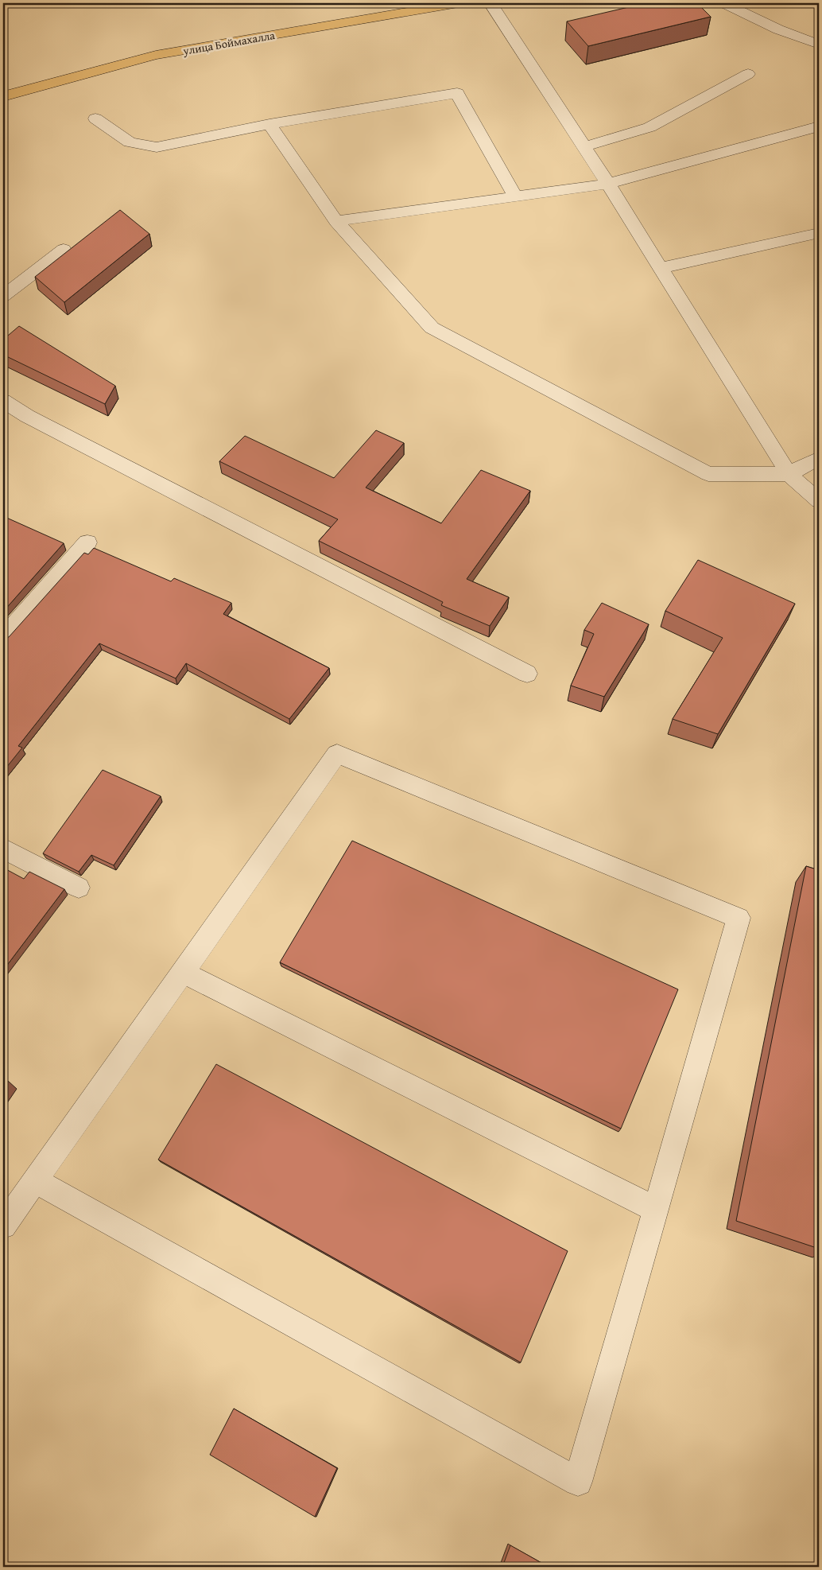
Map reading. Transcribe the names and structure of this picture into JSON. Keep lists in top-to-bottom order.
{
  "streets": {
    "main road": ["улица Боймахалла"]
  }
}
